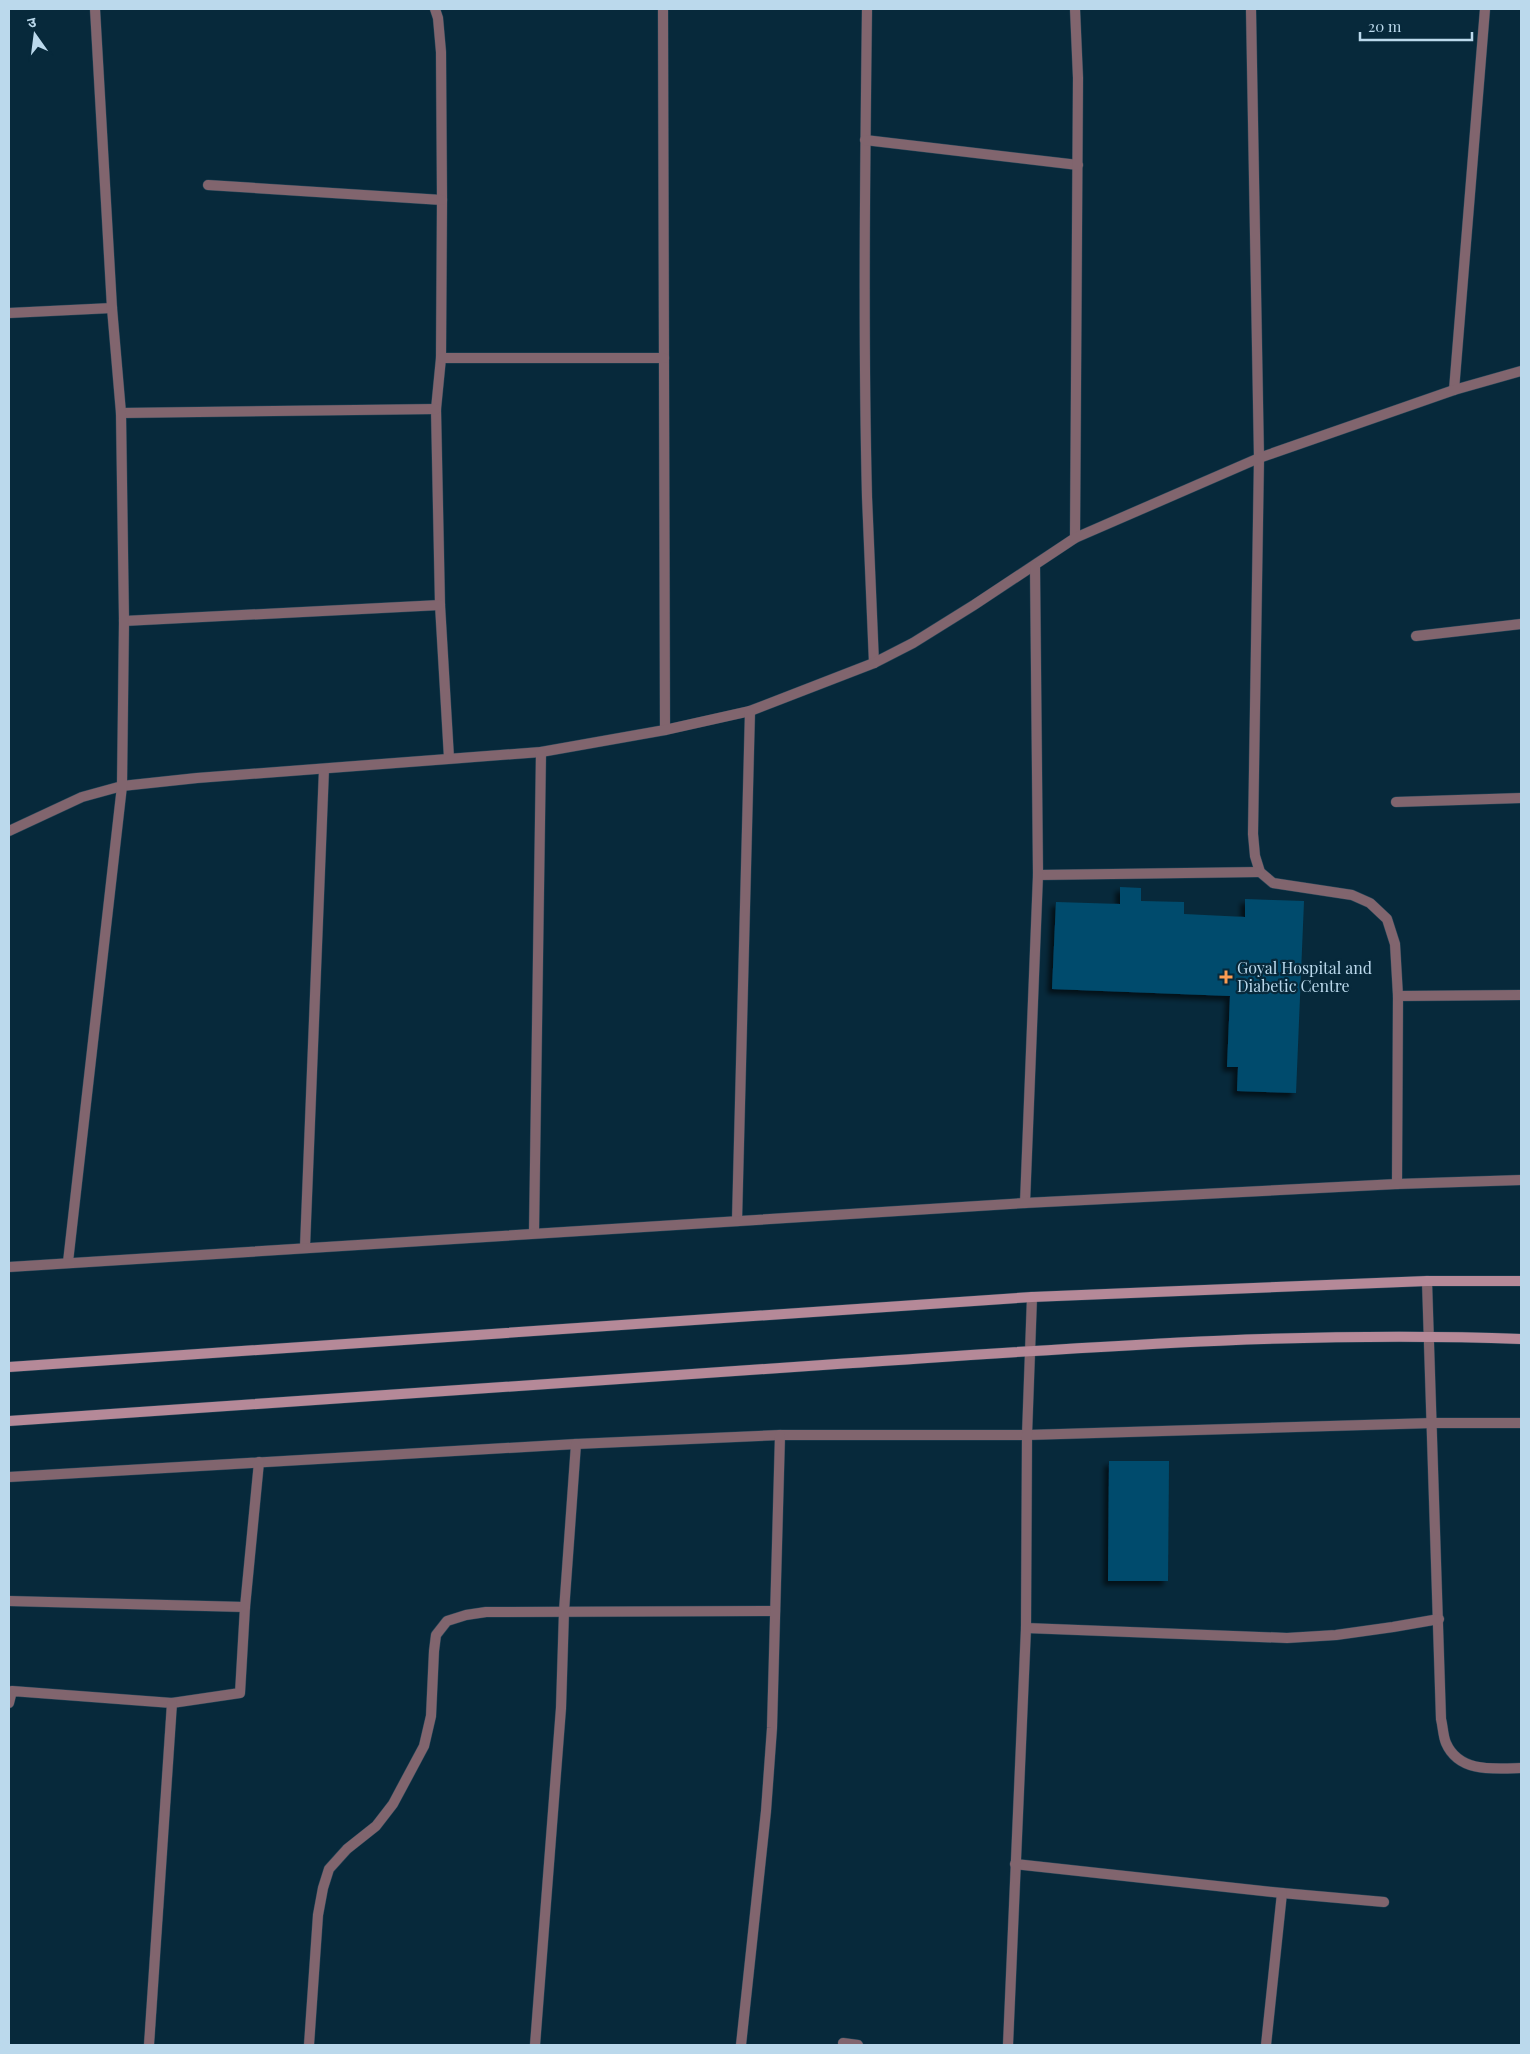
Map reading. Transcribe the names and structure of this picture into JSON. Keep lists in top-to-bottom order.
{
  "places": {
    "health": ["Goyal Hospital and Diabetic Centre"]
  },
  "scale_bar": "20 m",
  "north": "top"
}
